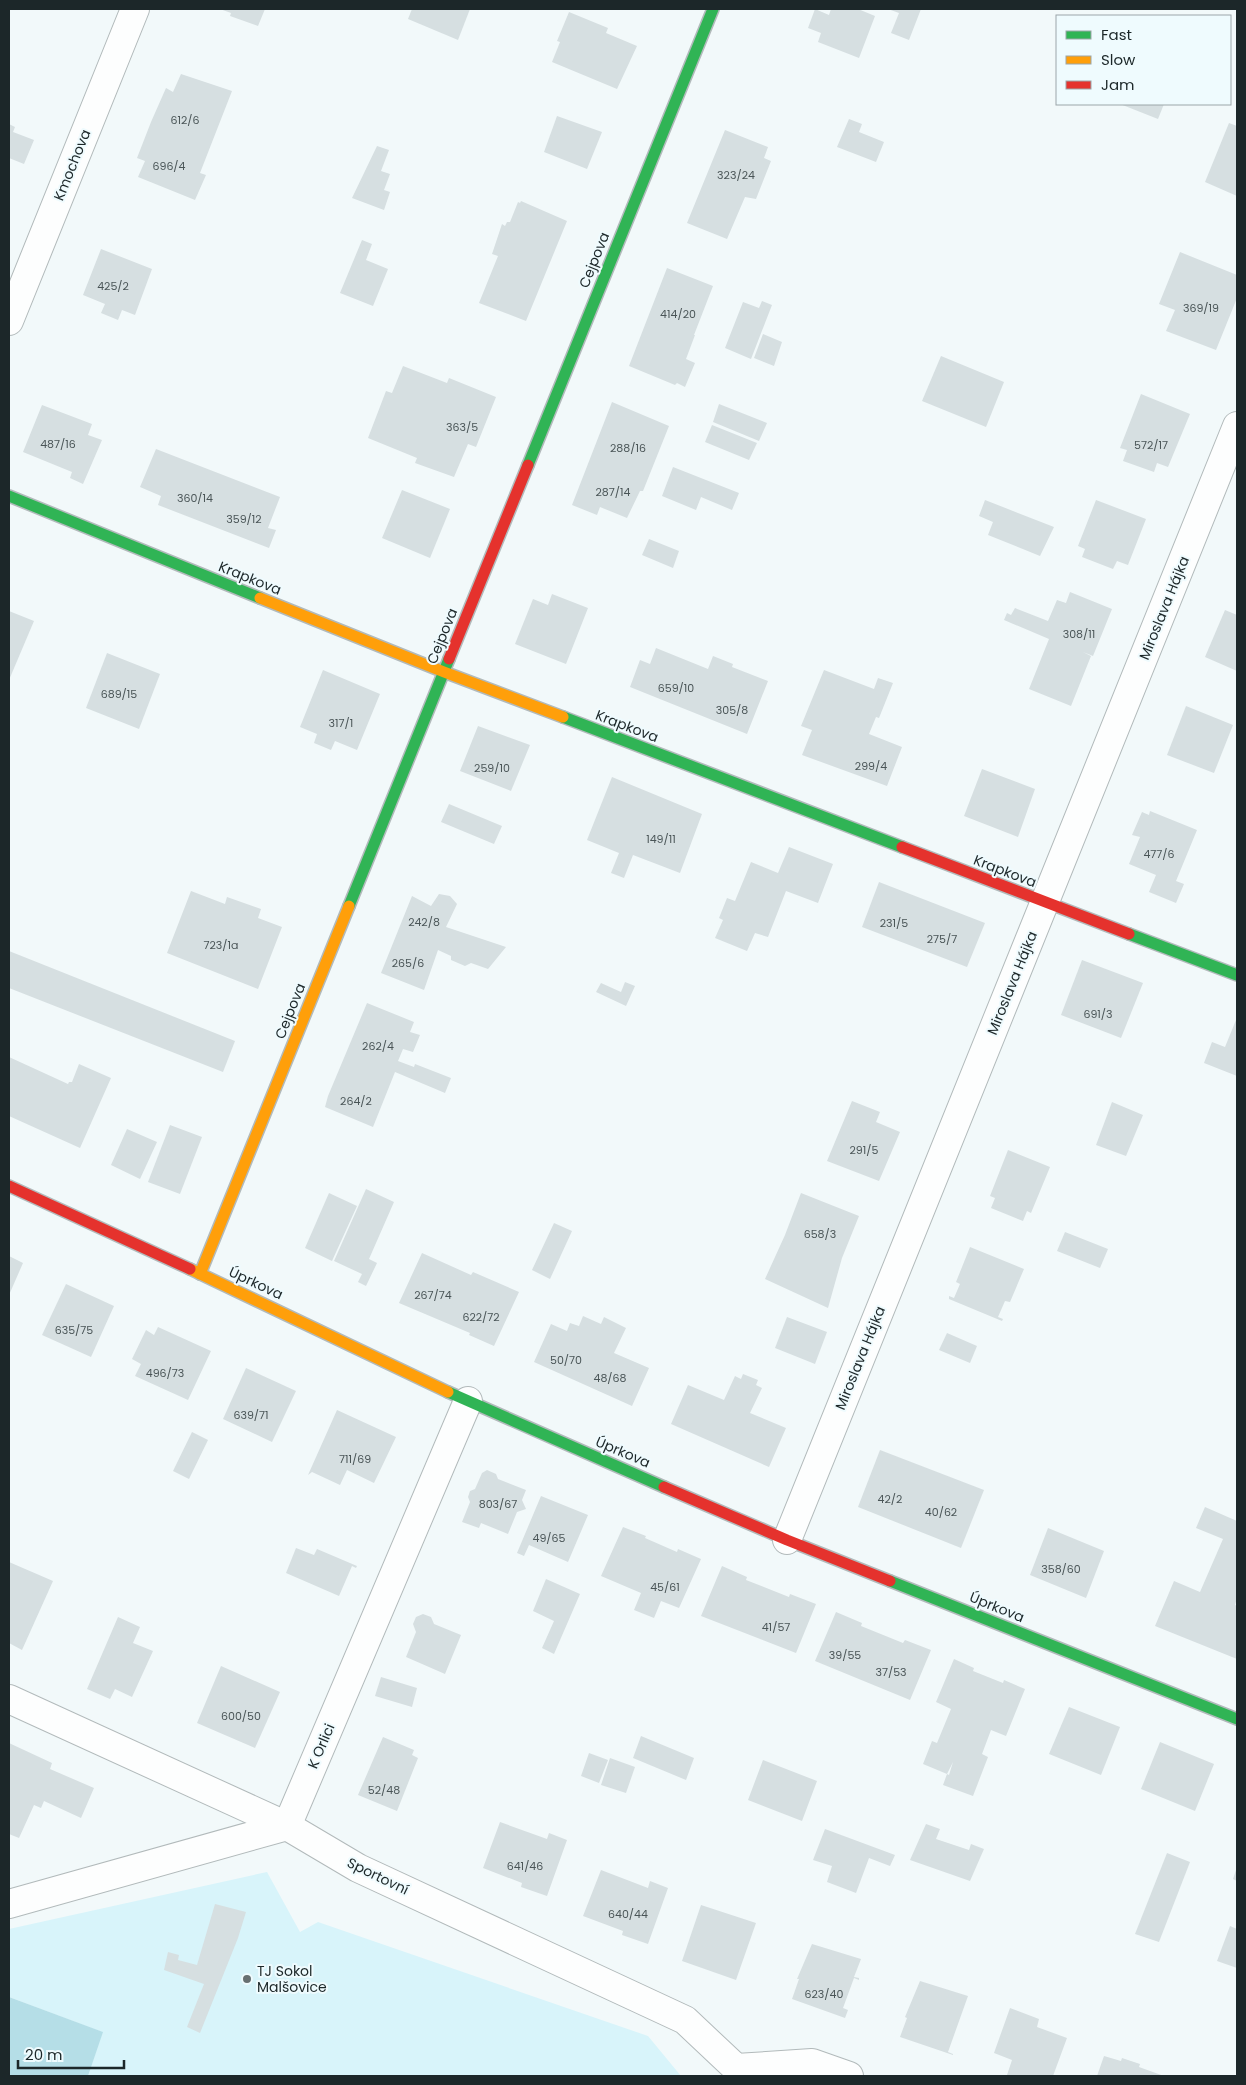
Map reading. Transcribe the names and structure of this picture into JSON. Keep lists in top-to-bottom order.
{
  "streets": {
    "street": [
      "Kmochova",
      "Cejpova",
      "Krapkova",
      "Miroslava Hájka",
      "Úprkova",
      "K Orlici",
      "Sportovní"
    ]
  },
  "crossings": [
    ["Cejpova", "Krapkova"],
    ["Cejpova", "Úprkova"],
    ["Krapkova", "Miroslava Hájka"],
    ["Miroslava Hájka", "Úprkova"],
    ["Úprkova", "K Orlici"],
    ["K Orlici", "Sportovní"]
  ],
  "places": ["TJ Sokol Malšovice"],
  "house_numbers": [
    "612/6",
    "696/4",
    "323/24",
    "425/2",
    "369/19",
    "414/20",
    "363/5",
    "487/16",
    "572/17",
    "288/16",
    "287/14",
    "360/14",
    "359/12",
    "308/11",
    "659/10",
    "689/15",
    "305/8",
    "317/1",
    "299/4",
    "259/10",
    "149/11",
    "477/6",
    "242/8",
    "231/5",
    "275/7",
    "723/1a",
    "265/6",
    "691/3",
    "262/4",
    "264/2",
    "291/5",
    "658/3",
    "267/74",
    "622/72",
    "635/75",
    "50/70",
    "496/73",
    "48/68",
    "639/71",
    "711/69",
    "42/2",
    "803/67",
    "40/62",
    "49/65",
    "358/60",
    "45/61",
    "41/57",
    "39/55",
    "37/53",
    "600/50",
    "52/48",
    "641/46",
    "640/44",
    "623/40"
  ],
  "legend": ["Fast", "Slow", "Jam"],
  "scale_bar": "20 m"
}
